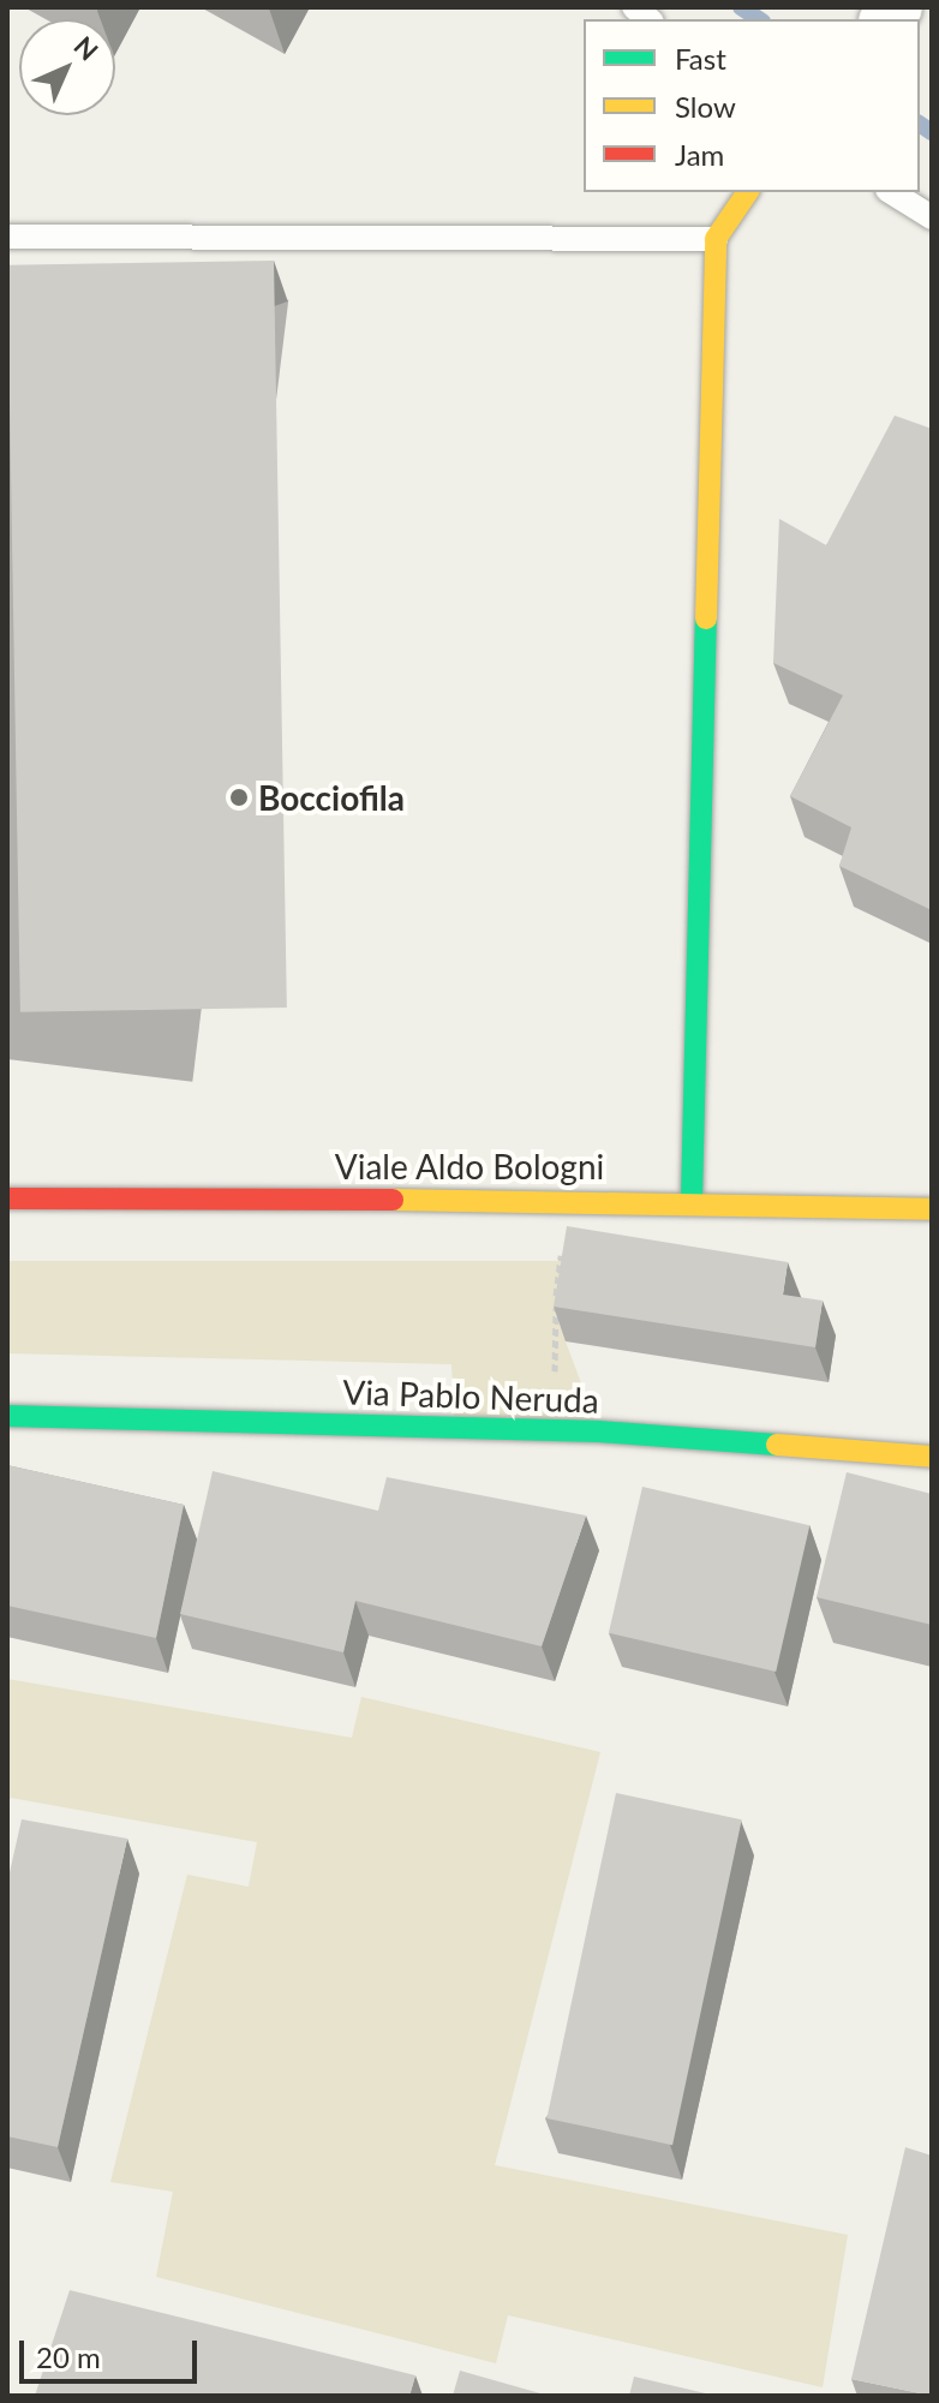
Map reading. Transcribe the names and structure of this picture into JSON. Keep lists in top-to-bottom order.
{
  "streets": {
    "street": ["Viale Aldo Bologni", "Via Pablo Neruda"]
  },
  "places": ["Bocciofila"],
  "legend": ["Fast", "Slow", "Jam"],
  "scale_bar": "20 m",
  "north": "top right"
}
